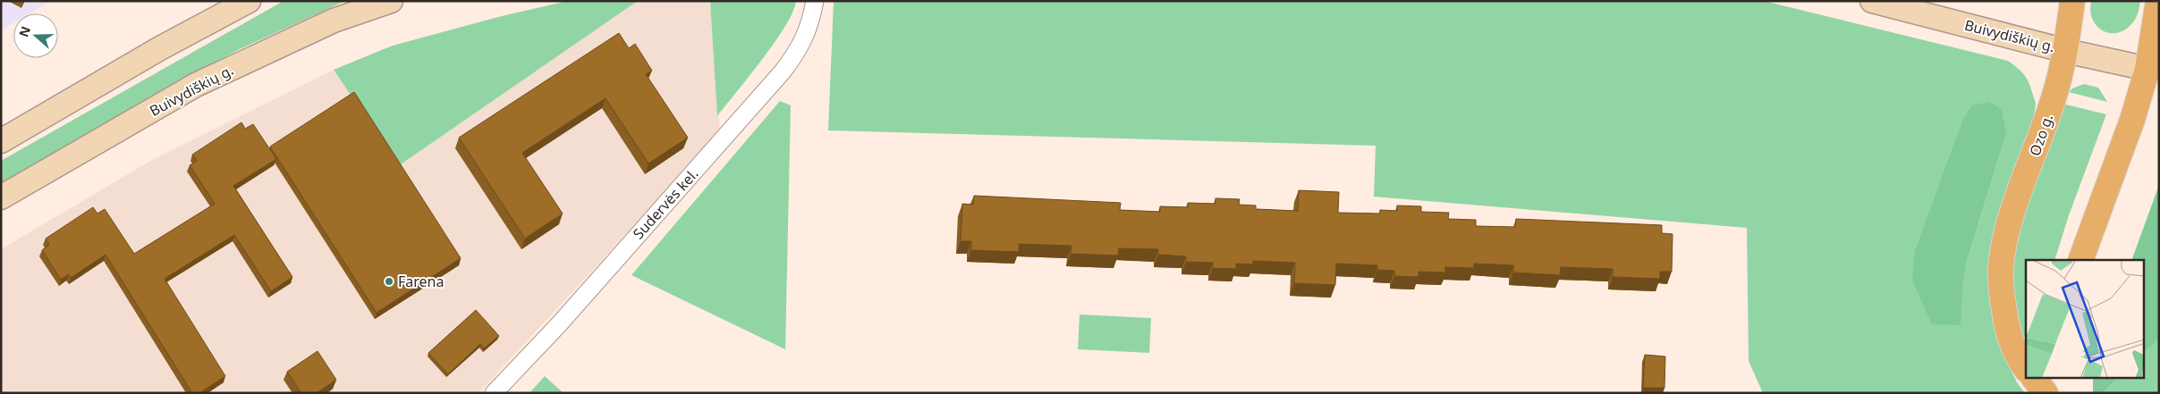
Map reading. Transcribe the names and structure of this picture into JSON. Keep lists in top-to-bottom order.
{
  "streets": {
    "main road": ["Buivydiškių g.", "Ozo g."],
    "street": ["Sudervės kel."]
  },
  "crossings": [
    ["Buivydiškių g.", "Ozo g."]
  ],
  "places": ["Farena"],
  "north": "left"
}
